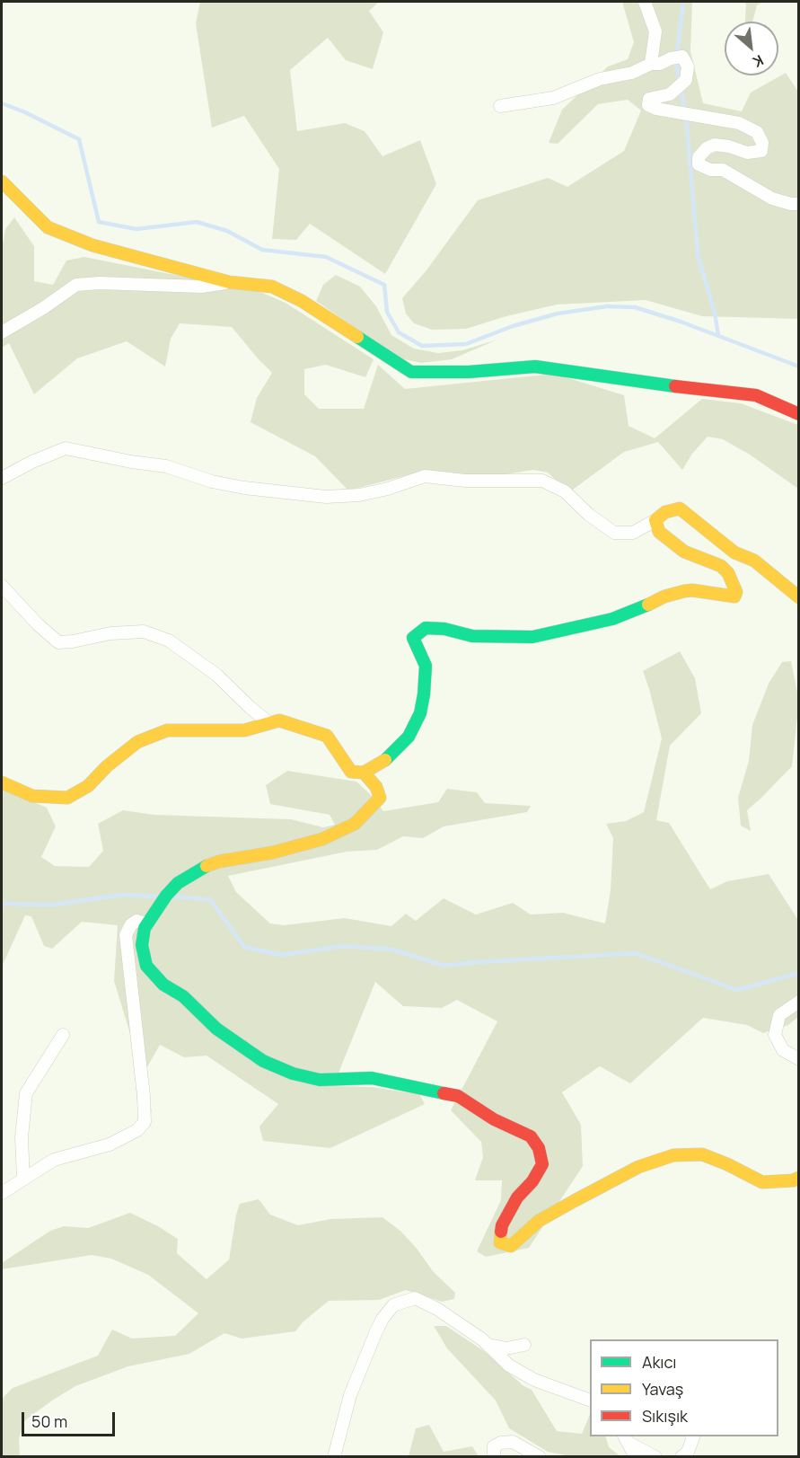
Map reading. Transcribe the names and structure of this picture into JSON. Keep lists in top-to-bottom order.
{
  "legend": ["Akıcı", "Yavaş", "Sıkışık"],
  "scale_bar": "50 m",
  "north": "bottom right"
}
